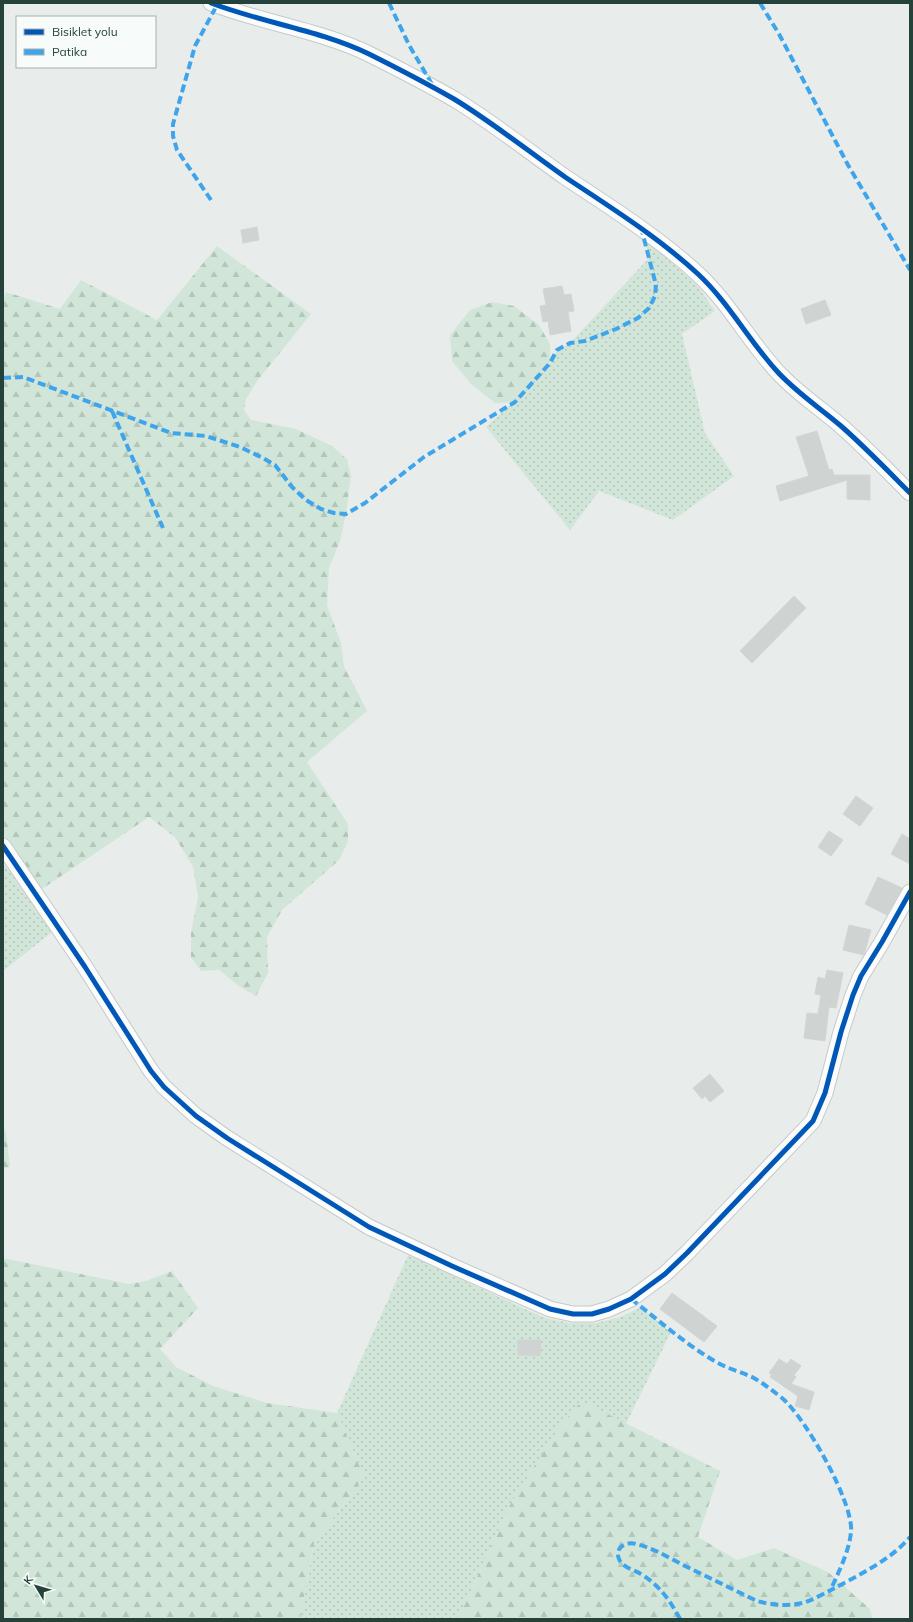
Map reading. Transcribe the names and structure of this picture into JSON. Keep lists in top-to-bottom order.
{
  "legend": ["Bisiklet yolu", "Patika"],
  "north": "top left"
}
